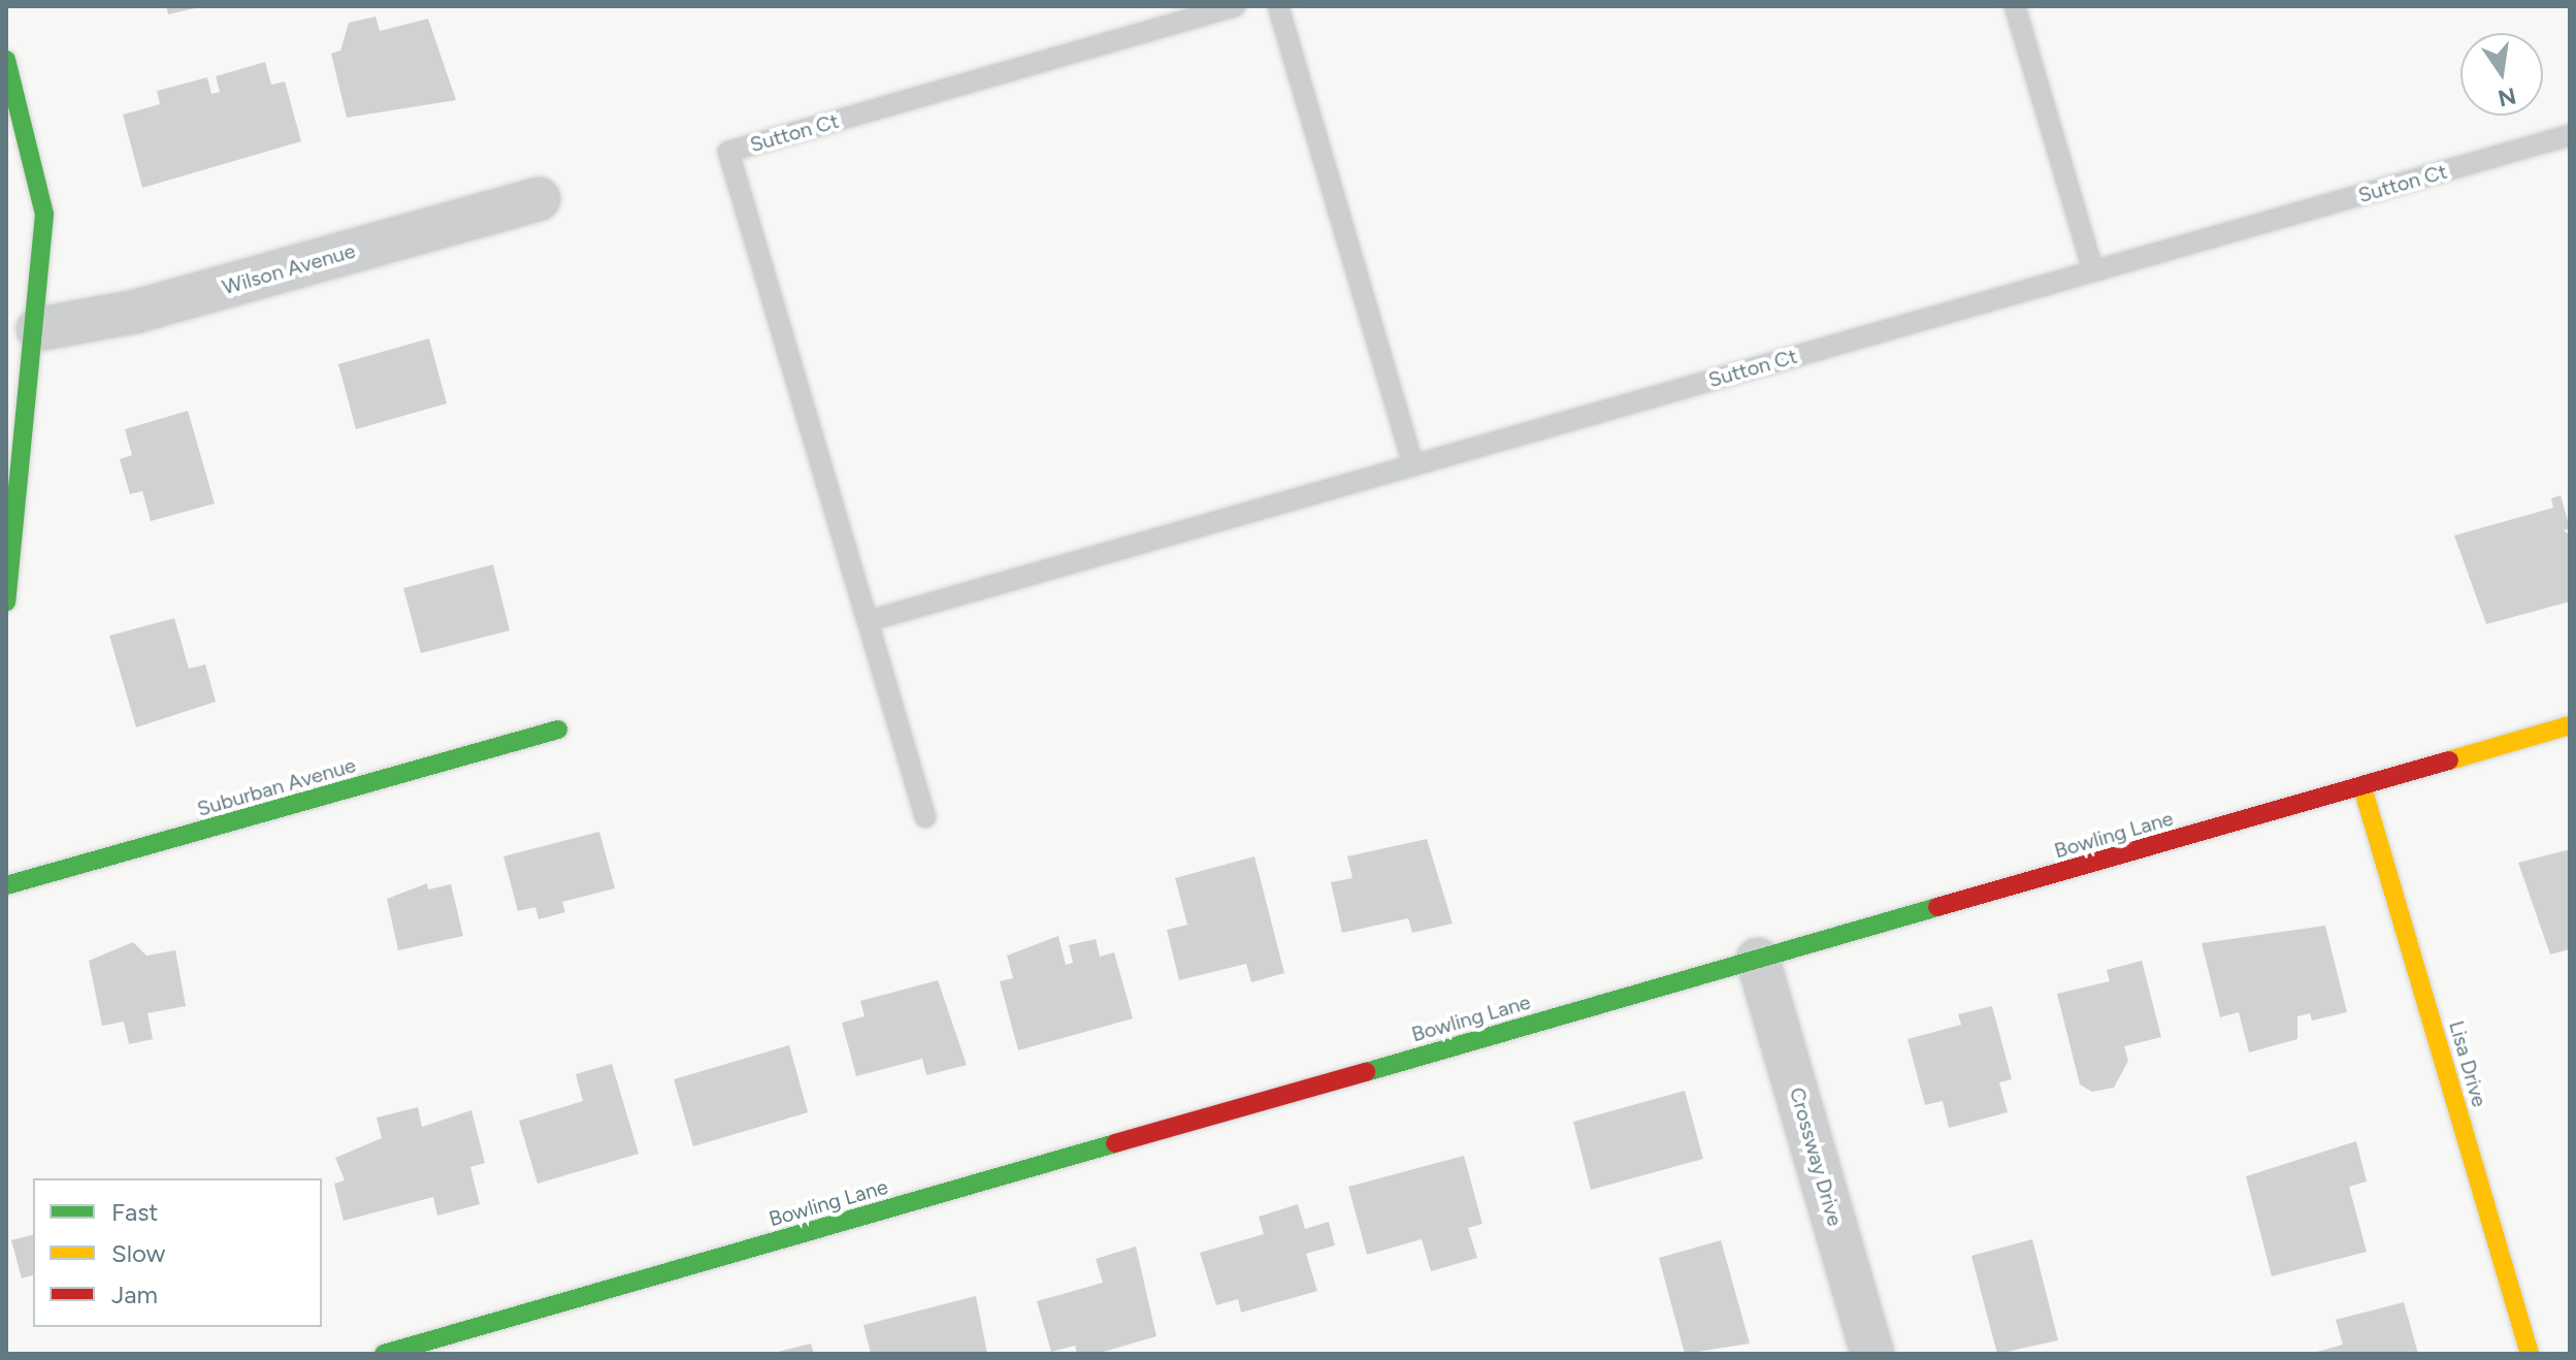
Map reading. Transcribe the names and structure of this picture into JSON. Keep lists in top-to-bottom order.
{
  "streets": {
    "street": [
      "Wilson Avenue",
      "Suburban Avenue",
      "Bowling Lane",
      "Lisa Drive",
      "Crossway Drive"
    ],
    "lane": ["Sutton Ct"]
  },
  "crossings": [
    ["Bowling Lane", "Lisa Drive"],
    ["Bowling Lane", "Crossway Drive"]
  ],
  "legend": ["Fast", "Slow", "Jam"],
  "north": "bottom"
}
